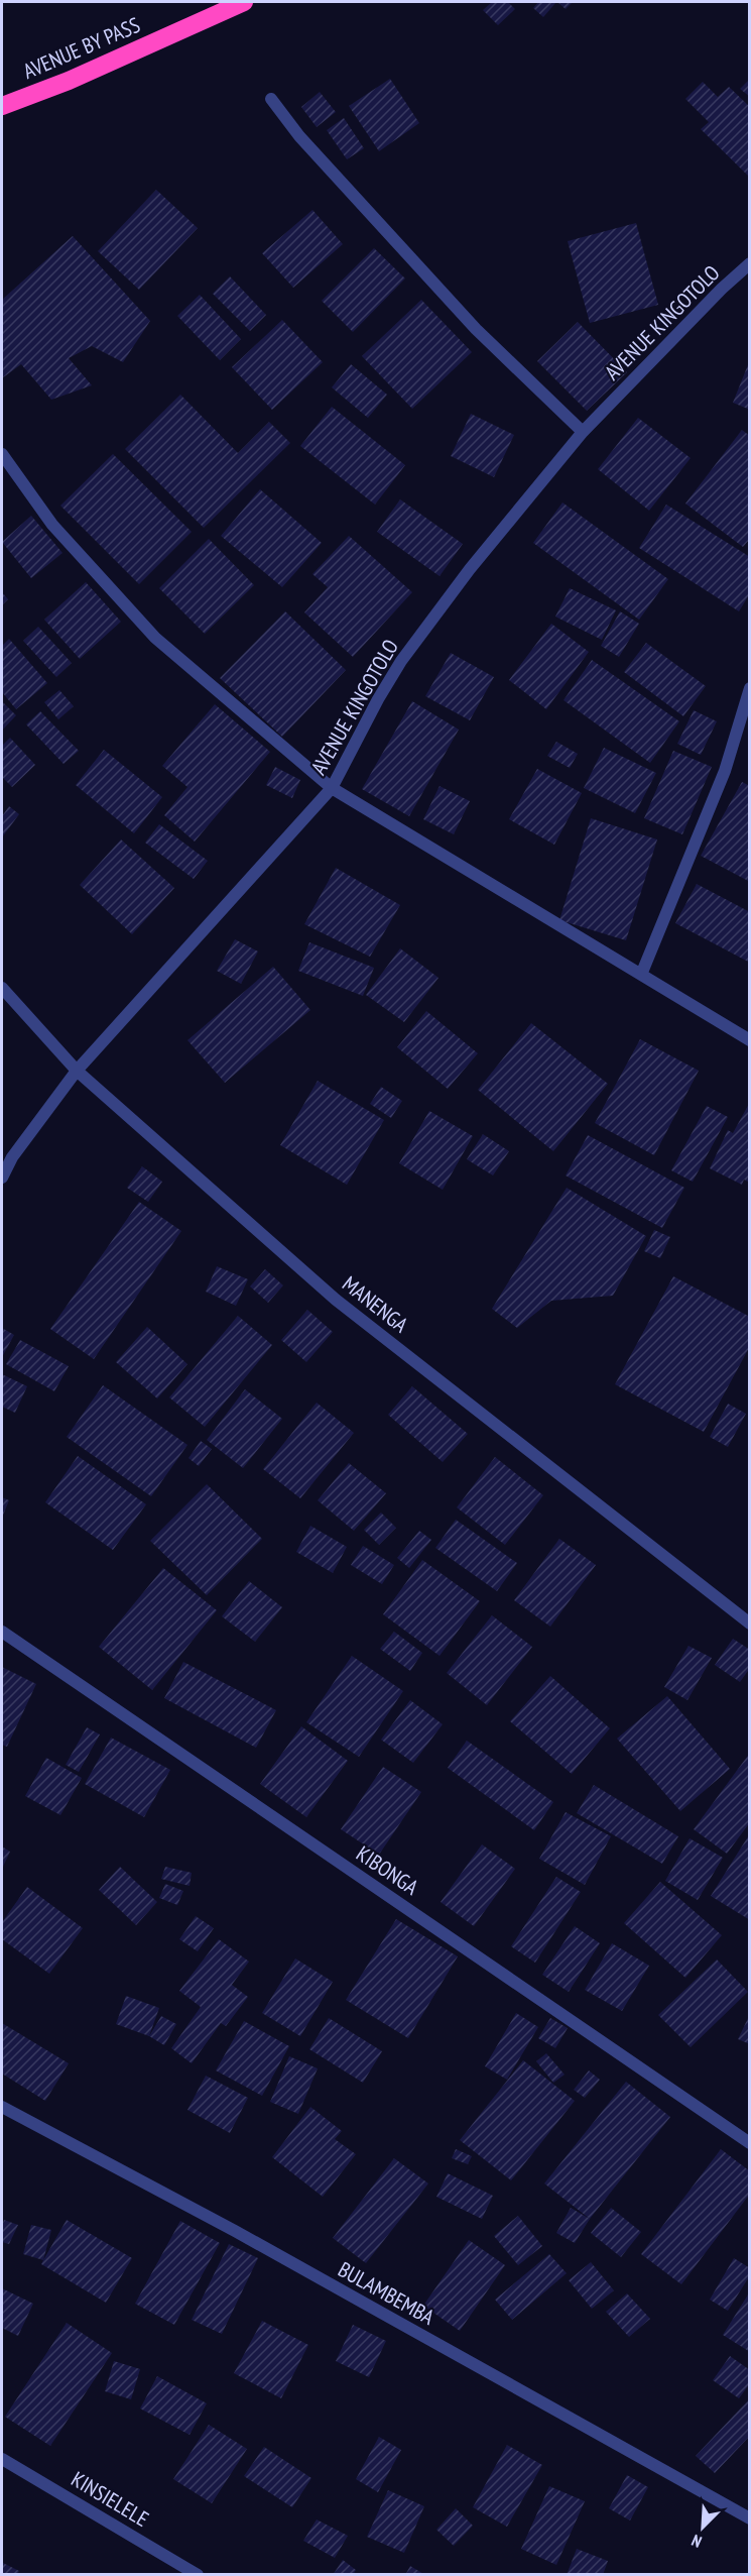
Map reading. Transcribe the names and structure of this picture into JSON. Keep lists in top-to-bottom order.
{
  "streets": {
    "highway": ["AVENUE BY PASS"],
    "street": [
      "AVENUE KINGOTOLO",
      "MANENGA",
      "KIBONGA",
      "BULAMBEMBA",
      "KINSIELELE"
    ]
  },
  "crossings": [
    ["AVENUE KINGOTOLO", "MANENGA"]
  ],
  "north": "bottom left"
}
